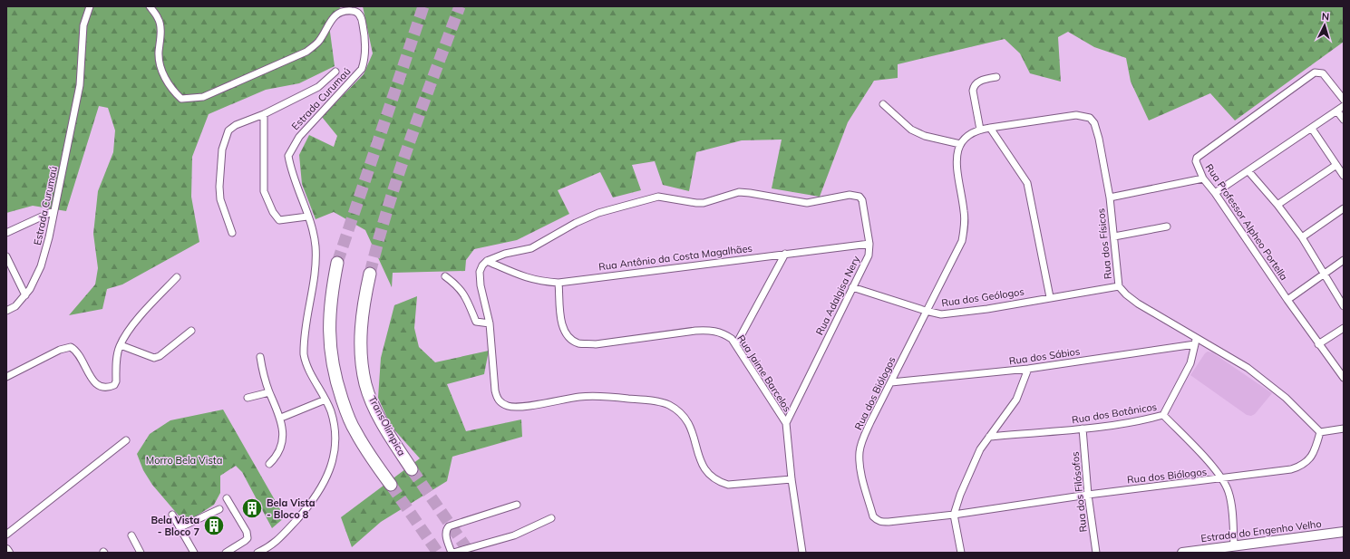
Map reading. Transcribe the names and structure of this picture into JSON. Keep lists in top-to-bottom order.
{
  "streets": {
    "highway": ["TransOlímpica"],
    "street": [
      "Estrada Curumaú",
      "Rua Professor Alpheo Portella",
      "Rua dos Físicos",
      "Rua Antônio da Costa Magalhães",
      "Rua Adalgisa Nery",
      "Rua dos Geólogos",
      "Rua dos Sábios",
      "Rua Jaime Barcelos",
      "Rua dos Biólogos",
      "Rua dos Botânicos",
      "Rua dos Filósofos",
      "Estrada do Engenho Velho"
    ]
  },
  "crossings": [
    ["Rua dos Físicos", "Rua dos Geólogos"],
    ["Rua dos Físicos", "Rua dos Sábios"],
    ["Rua dos Físicos", "Rua dos Biólogos"],
    ["Rua dos Físicos", "Rua dos Botânicos"],
    ["Rua Antônio da Costa Magalhães", "Rua Adalgisa Nery"],
    ["Rua Antônio da Costa Magalhães", "Rua Jaime Barcelos"],
    ["Rua Adalgisa Nery", "Rua dos Geólogos"],
    ["Rua Adalgisa Nery", "Rua Jaime Barcelos"],
    ["Rua dos Geólogos", "Rua dos Biólogos"],
    ["Rua dos Sábios", "Rua dos Biólogos"],
    ["Rua dos Sábios", "Rua dos Botânicos"],
    ["Rua dos Biólogos", "Rua dos Filósofos"],
    ["Rua dos Botânicos", "Rua dos Filósofos"]
  ],
  "parks": ["Morro Bela Vista"],
  "places": {
    "building": ["Bela Vista - Bloco 8", "Bela Vista - Bloco 7"]
  },
  "north": "top"
}
